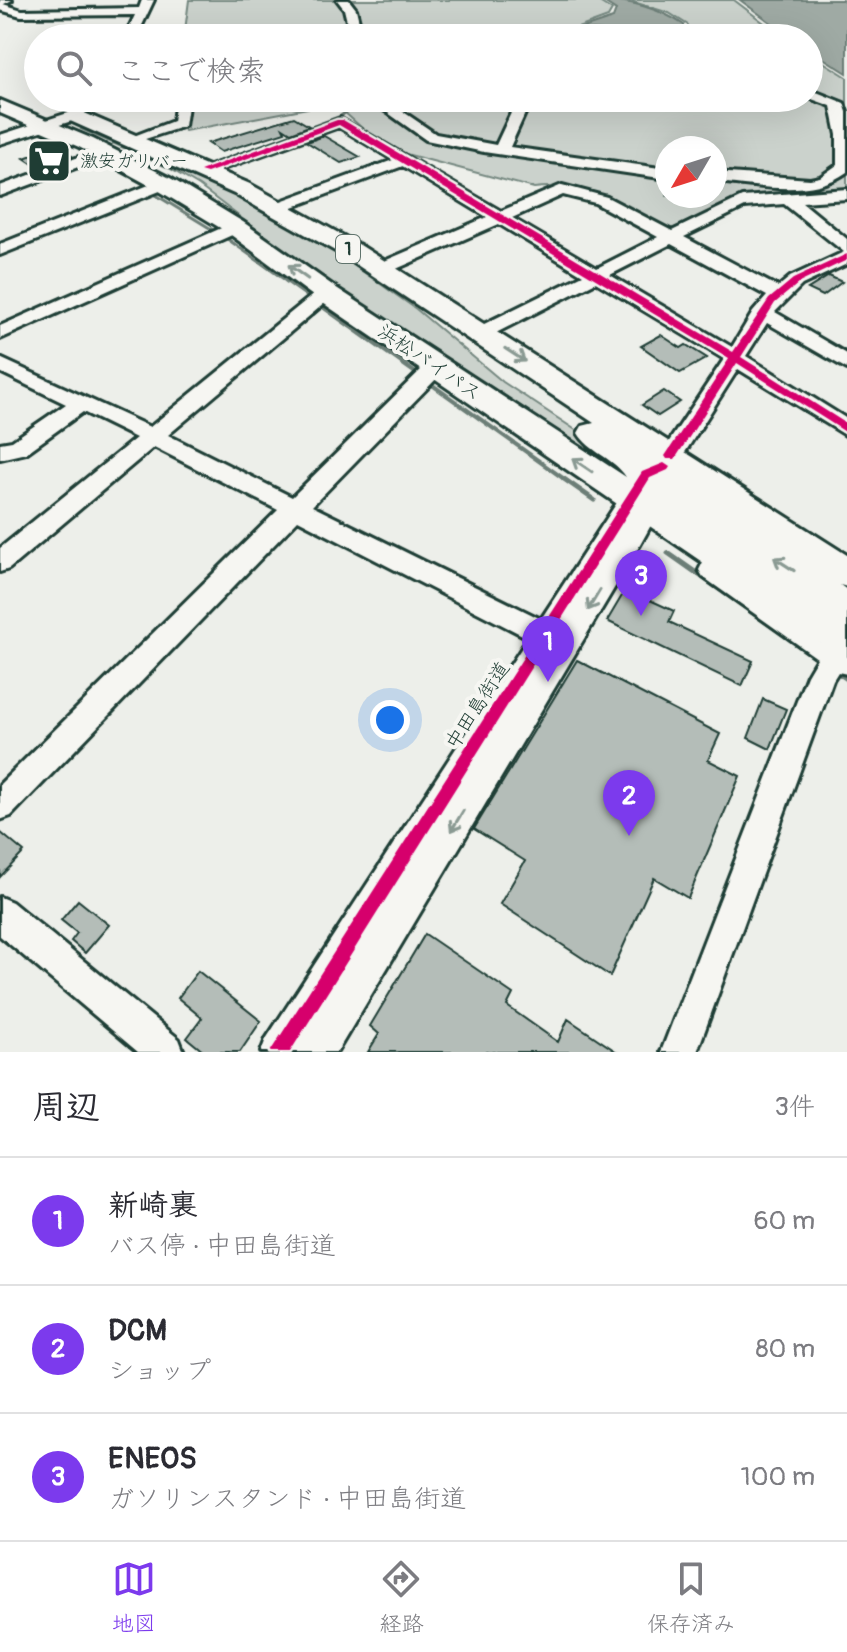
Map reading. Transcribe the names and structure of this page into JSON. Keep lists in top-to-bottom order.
{
  "streets": {
    "highway": ["1", "浜松バイパス"],
    "street": ["中田島街道"]
  },
  "crossings": [
    ["浜松バイパス", "中田島街道"]
  ],
  "places": {
    "supermarket": ["激安ガリバー"]
  },
  "north": "bottom left",
  "page": {
    "search": "ここで検索",
    "pins": ["3", "1", "2"],
    "heading": ["周辺", "3件"],
    "list": [
      {
        "mark": "1",
        "name": "新崎裏",
        "note": "バス停 · 中田島街道",
        "value": "60 m"
      },
      {
        "mark": "2",
        "name": "DCM",
        "note": "ショップ",
        "value": "80 m"
      },
      {
        "mark": "3",
        "name": "ENEOS",
        "note": "ガソリンスタンド · 中田島街道",
        "value": "100 m"
      }
    ],
    "nav": ["地図", "経路", "保存済み"]
  }
}
